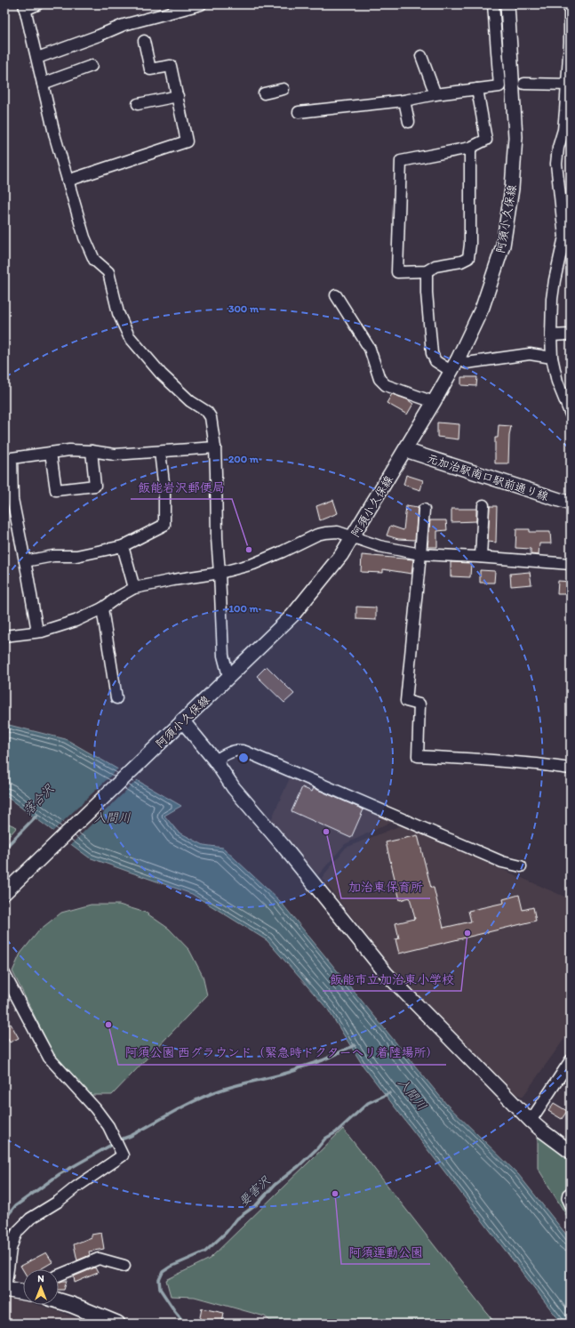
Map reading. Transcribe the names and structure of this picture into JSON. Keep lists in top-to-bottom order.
{
  "streets": {
    "street": ["阿須小久保線", "元加治駅南口駅前通り線"]
  },
  "crossings": [
    ["阿須小久保線", "元加治駅南口駅前通り線"]
  ],
  "water": ["落合沢", "入間川", "要害沢"],
  "places": [
    "飯能岩沢郵便局",
    "加治東保育所",
    "飯能市立加治東小学校",
    "阿須公園 西グラウンド（緊急時ドクターヘリ着陸場所）",
    "阿須運動公園"
  ],
  "north": "top",
  "rings": ["300 m", "200 m", "100 m"]
}
